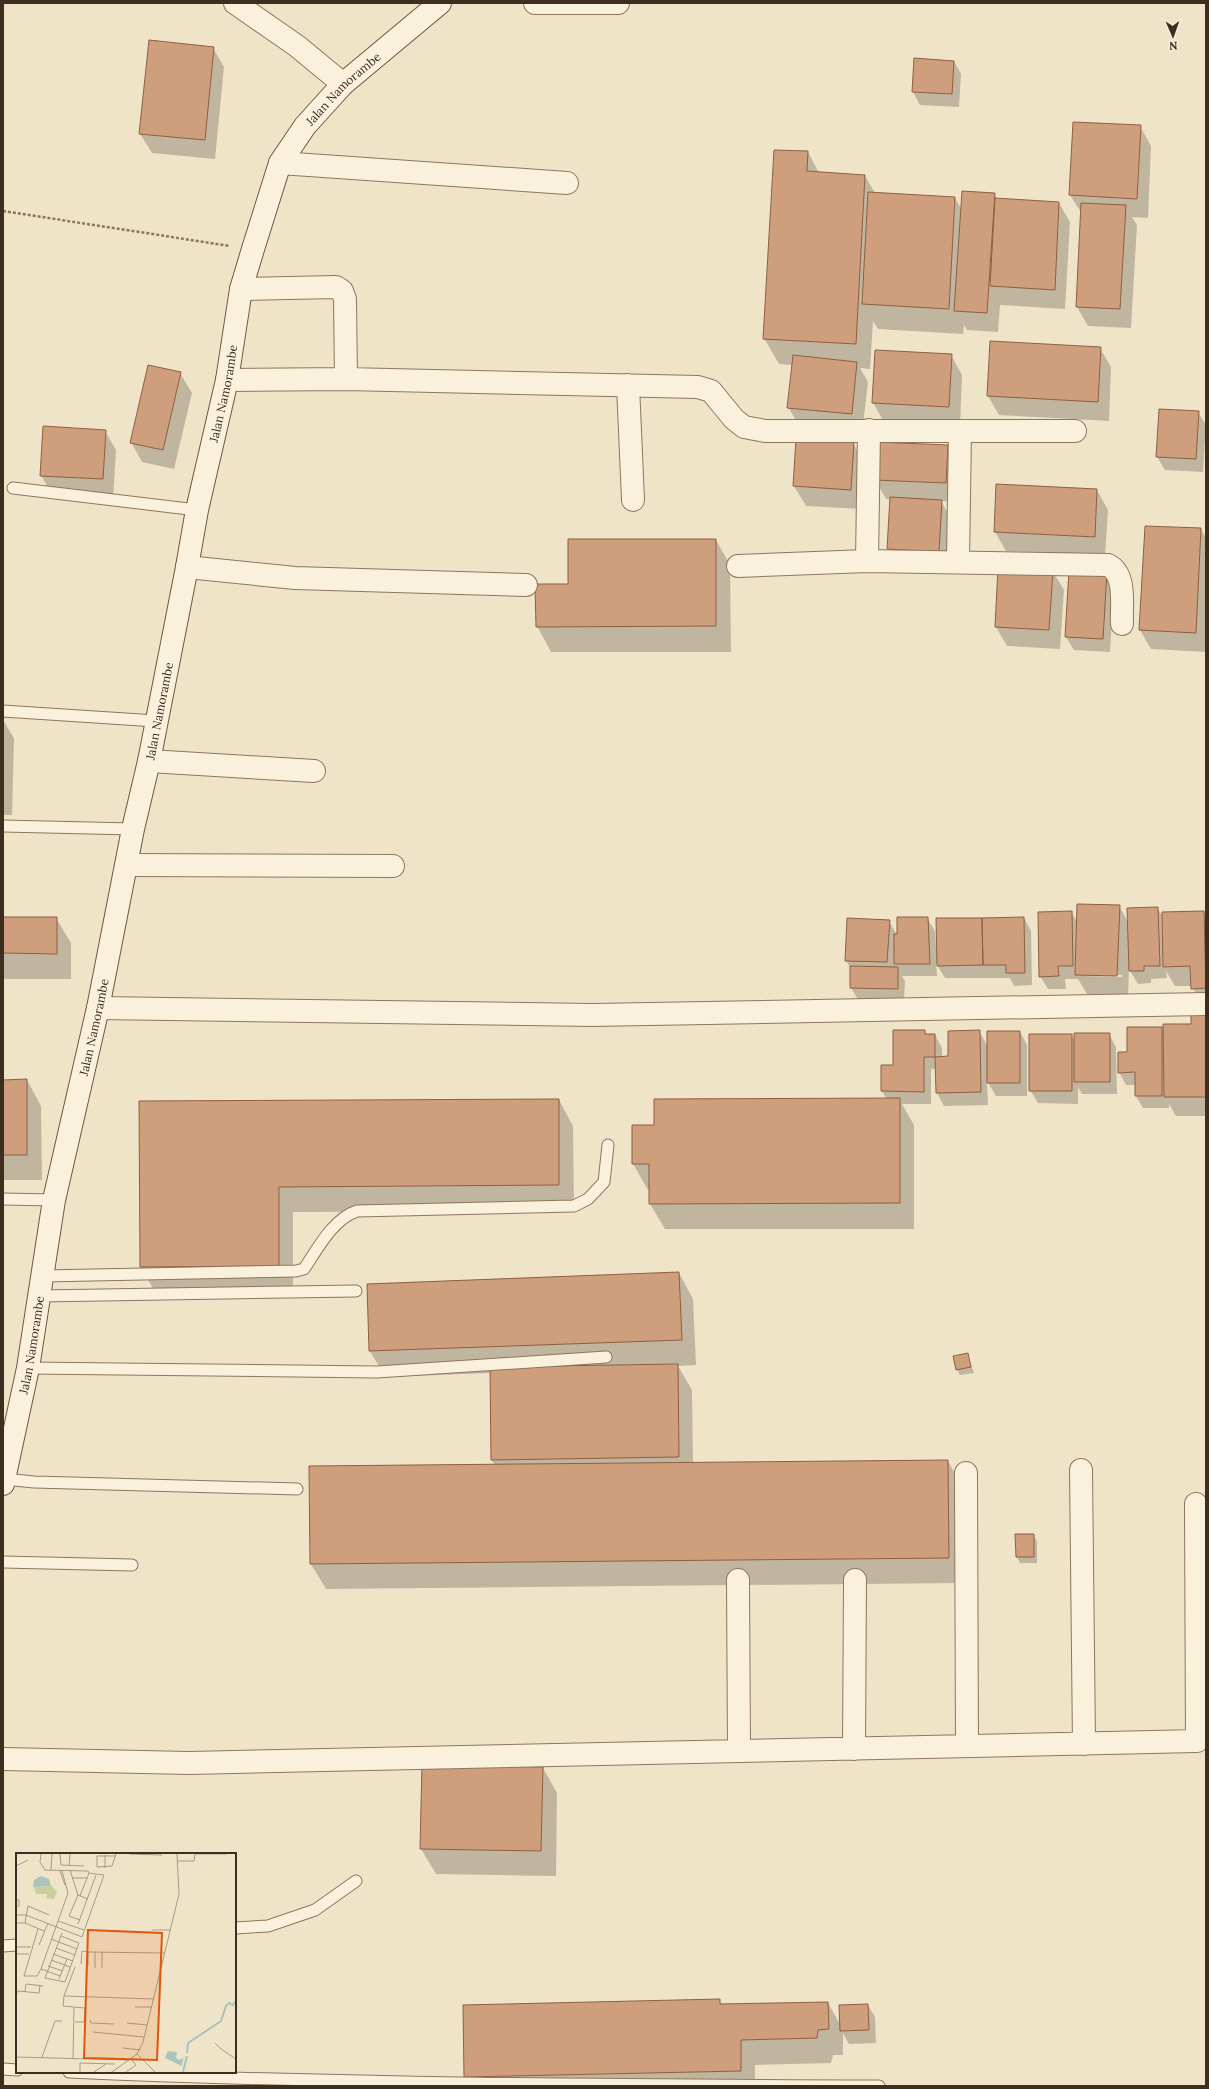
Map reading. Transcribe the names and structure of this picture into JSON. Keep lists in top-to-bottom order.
{
  "streets": {
    "street": ["Jalan Namorambe"]
  },
  "north": "bottom"
}
